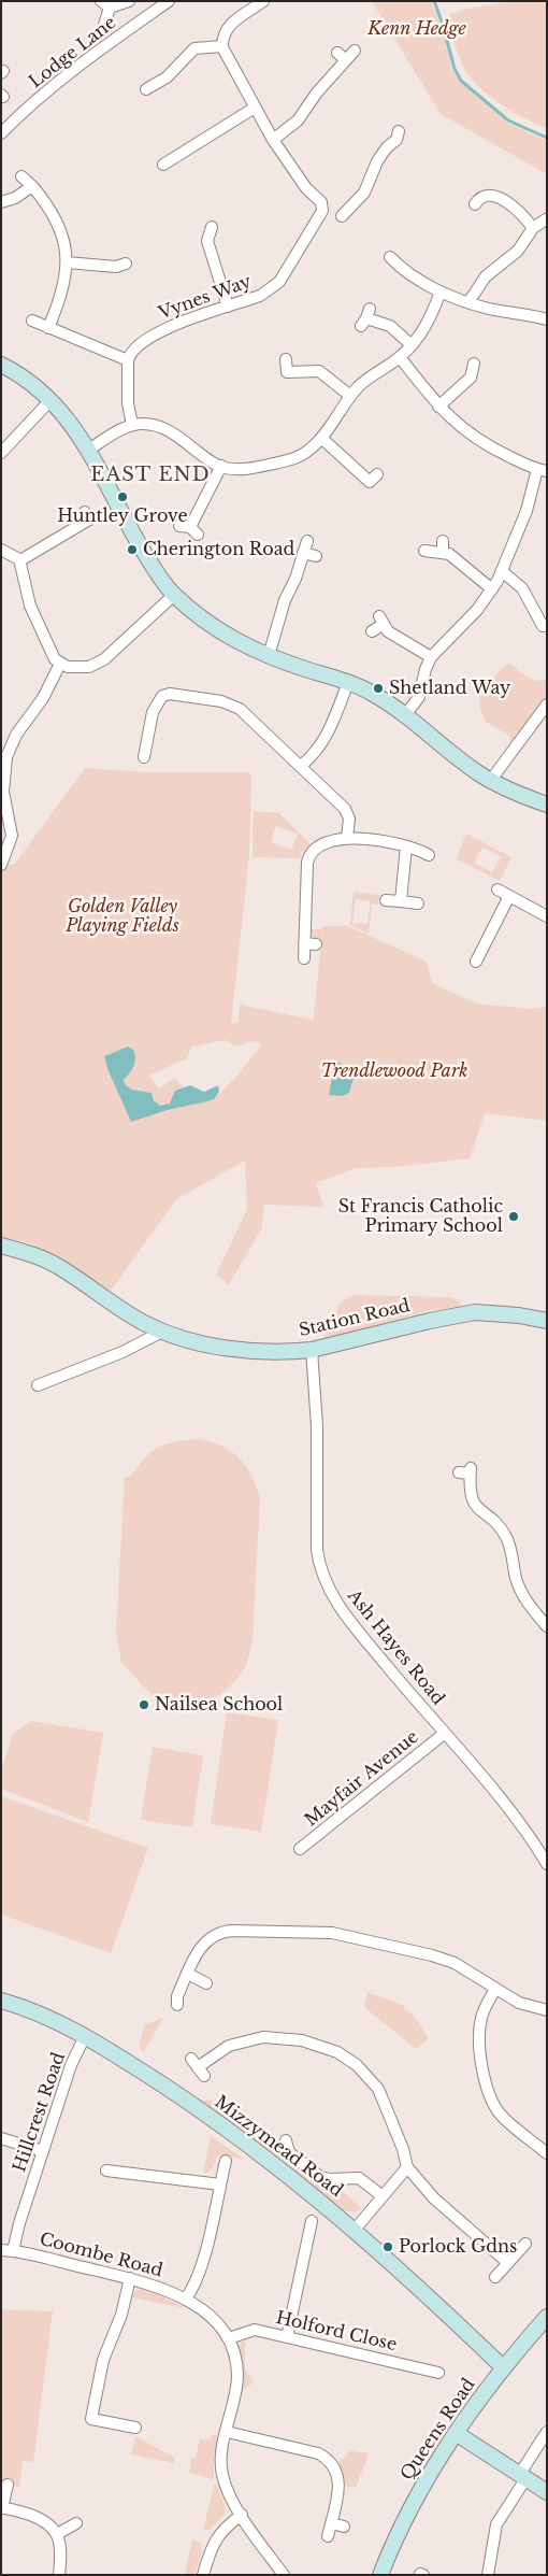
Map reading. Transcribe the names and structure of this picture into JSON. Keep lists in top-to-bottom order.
{
  "streets": {
    "street": [
      "Lodge Lane",
      "Vynes Way",
      "Station Road",
      "Ash Hayes Road",
      "Mayfair Avenue",
      "Hillcrest Road",
      "Mizzymead Road",
      "Coombe Road",
      "Holford Close",
      "Queens Road"
    ]
  },
  "crossings": [
    ["Station Road", "Ash Hayes Road"],
    ["Ash Hayes Road", "Mayfair Avenue"],
    ["Hillcrest Road", "Mizzymead Road"],
    ["Hillcrest Road", "Coombe Road"],
    ["Mizzymead Road", "Queens Road"],
    ["Coombe Road", "Holford Close"]
  ],
  "districts": ["EAST END"],
  "parks": ["Kenn Hedge", "Golden Valley Playing Fields", "Trendlewood Park"],
  "places": [
    "Huntley Grove",
    "Cherington Road",
    "Shetland Way",
    "St Francis Catholic Primary School",
    "Nailsea School",
    "Porlock Gdns"
  ]
}
